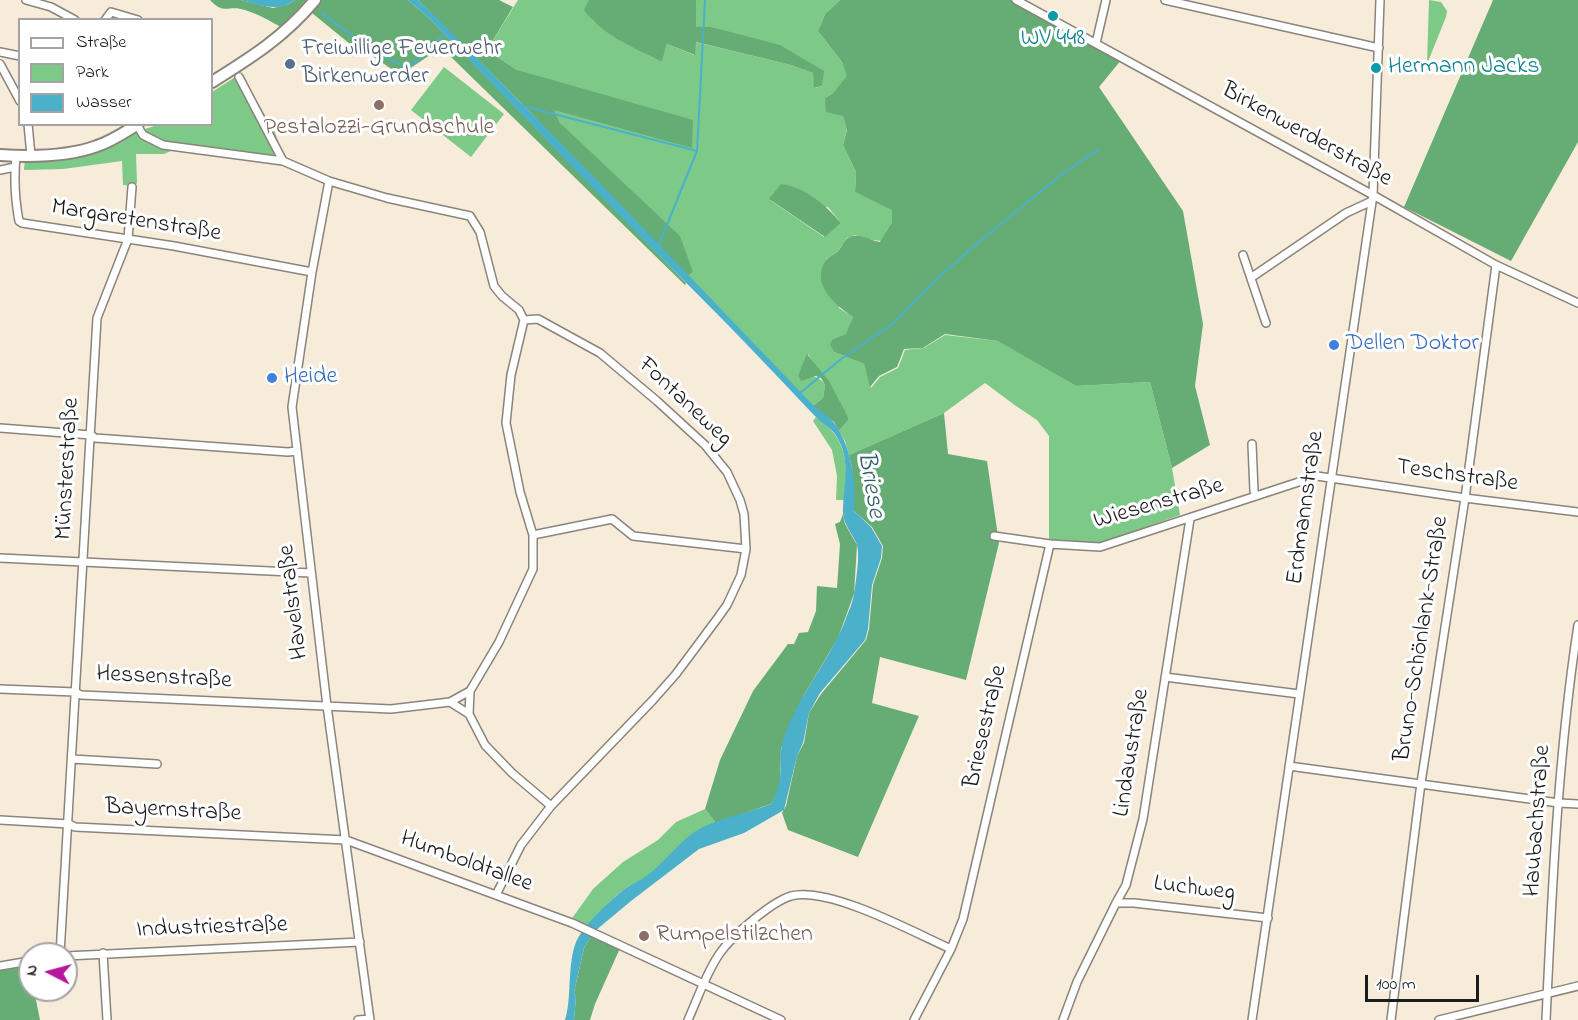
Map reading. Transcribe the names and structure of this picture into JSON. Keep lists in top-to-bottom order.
{
  "streets": {
    "street": [
      "Birkenwerderstraße",
      "Margaretenstraße",
      "Fontaneweg",
      "Münsterstraße",
      "Teschstraße",
      "Wiesenstraße",
      "Erdmannstraße",
      "Havelstraße",
      "Bruno-Schönlank-Straße",
      "Hessenstraße",
      "Briesestraße",
      "Lindaustraße",
      "Bayernstraße",
      "Haubachstraße",
      "Humboldtallee",
      "Luchweg",
      "Industriestraße"
    ]
  },
  "crossings": [
    ["Birkenwerderstraße", "Erdmannstraße"],
    ["Birkenwerderstraße", "Bruno-Schönlank-Straße"],
    ["Margaretenstraße", "Münsterstraße"],
    ["Margaretenstraße", "Havelstraße"],
    ["Fontaneweg", "Humboldtallee"],
    ["Münsterstraße", "Hessenstraße"],
    ["Münsterstraße", "Bayernstraße"],
    ["Teschstraße", "Wiesenstraße"],
    ["Teschstraße", "Erdmannstraße"],
    ["Teschstraße", "Bruno-Schönlank-Straße"],
    ["Wiesenstraße", "Erdmannstraße"],
    ["Wiesenstraße", "Briesestraße"],
    ["Wiesenstraße", "Lindaustraße"],
    ["Erdmannstraße", "Luchweg"],
    ["Havelstraße", "Hessenstraße"],
    ["Havelstraße", "Bayernstraße"],
    ["Havelstraße", "Humboldtallee"],
    ["Havelstraße", "Industriestraße"],
    ["Lindaustraße", "Luchweg"],
    ["Bayernstraße", "Humboldtallee"]
  ],
  "water": ["Briese"],
  "places": [
    "WV 448",
    "Freiwillige Feuerwehr Birkenwerder",
    "Hermann Jacks",
    "Pestalozzi-Grundschule",
    "Dellen Doktor",
    "Heide",
    "Rumpelstilzchen"
  ],
  "legend": ["Straße", "Park", "Wasser"],
  "scale_bar": "100 m",
  "north": "left"
}
